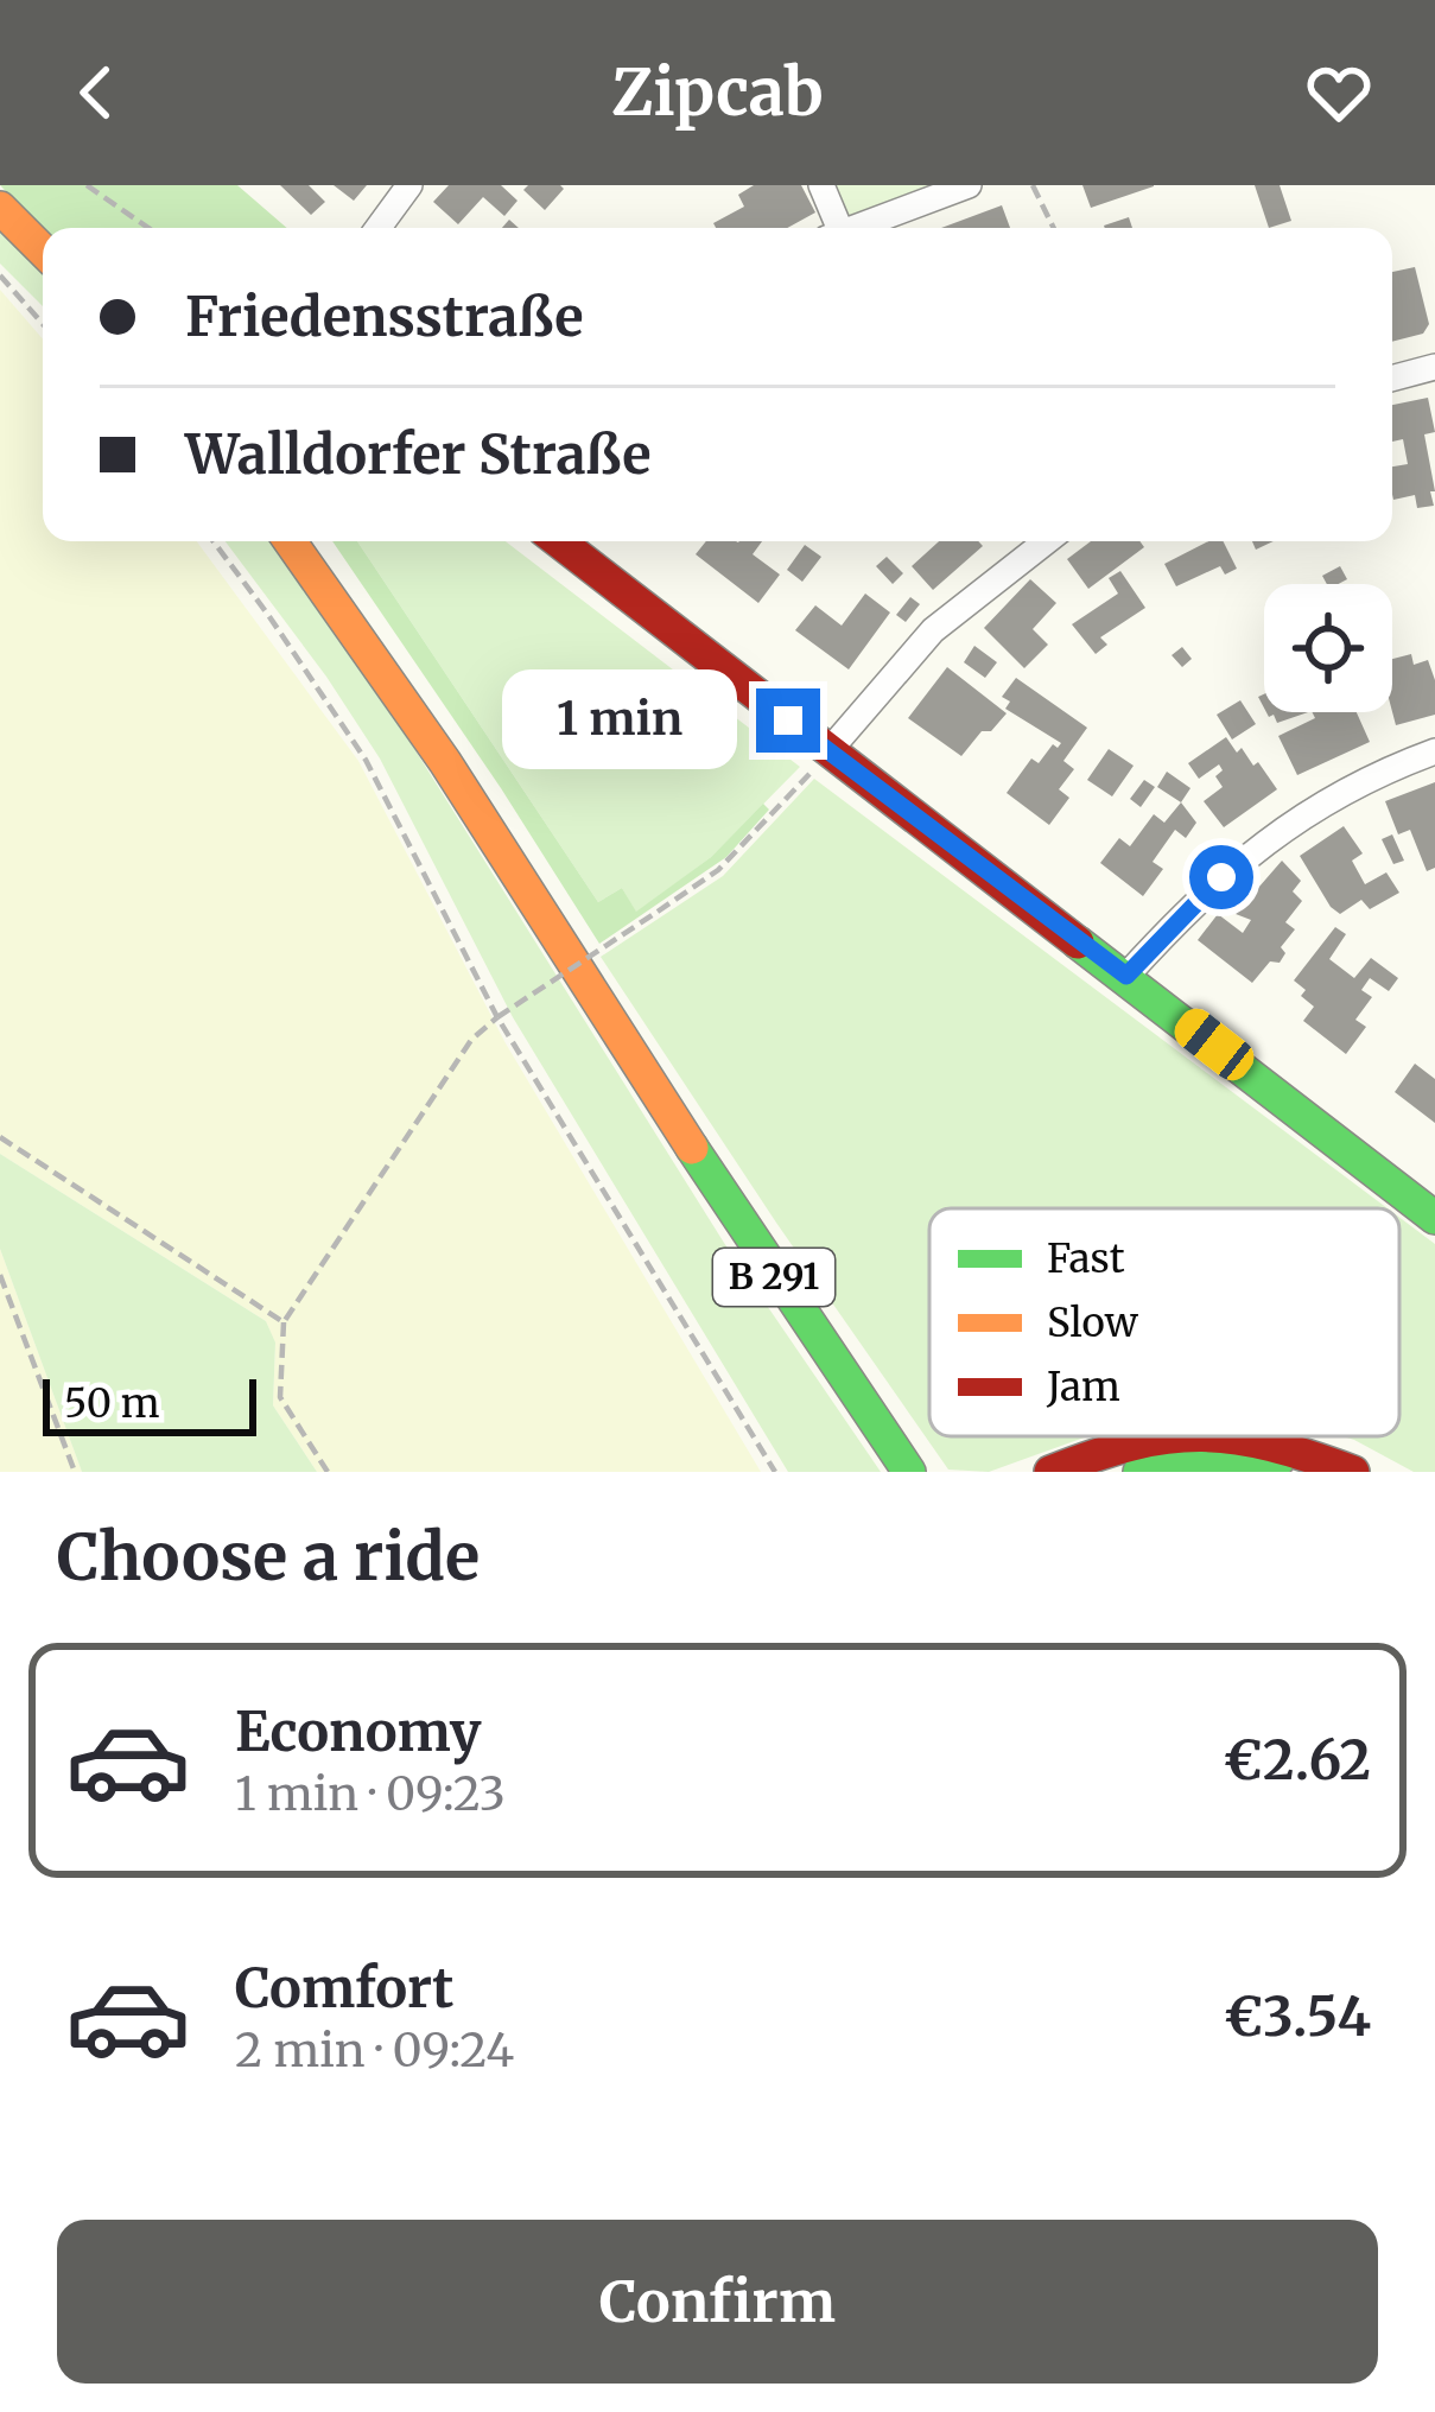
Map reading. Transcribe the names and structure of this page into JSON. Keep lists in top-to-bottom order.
{
  "streets": {
    "street": ["B 291"]
  },
  "legend": ["Fast", "Slow", "Jam"],
  "scale_bar": "50 m",
  "page": {
    "header": "Zipcab",
    "banner": ["Friedensstraße", "Walldorfer Straße"],
    "bubble": "1 min",
    "scale": "50 m",
    "heading": "Choose a ride",
    "list": [
      {
        "name": "Economy",
        "note": "1 min · 09:23",
        "value": "€2.62"
      },
      {
        "name": "Comfort",
        "note": "2 min · 09:24",
        "value": "€3.54"
      }
    ],
    "buttons": "Confirm"
  }
}
